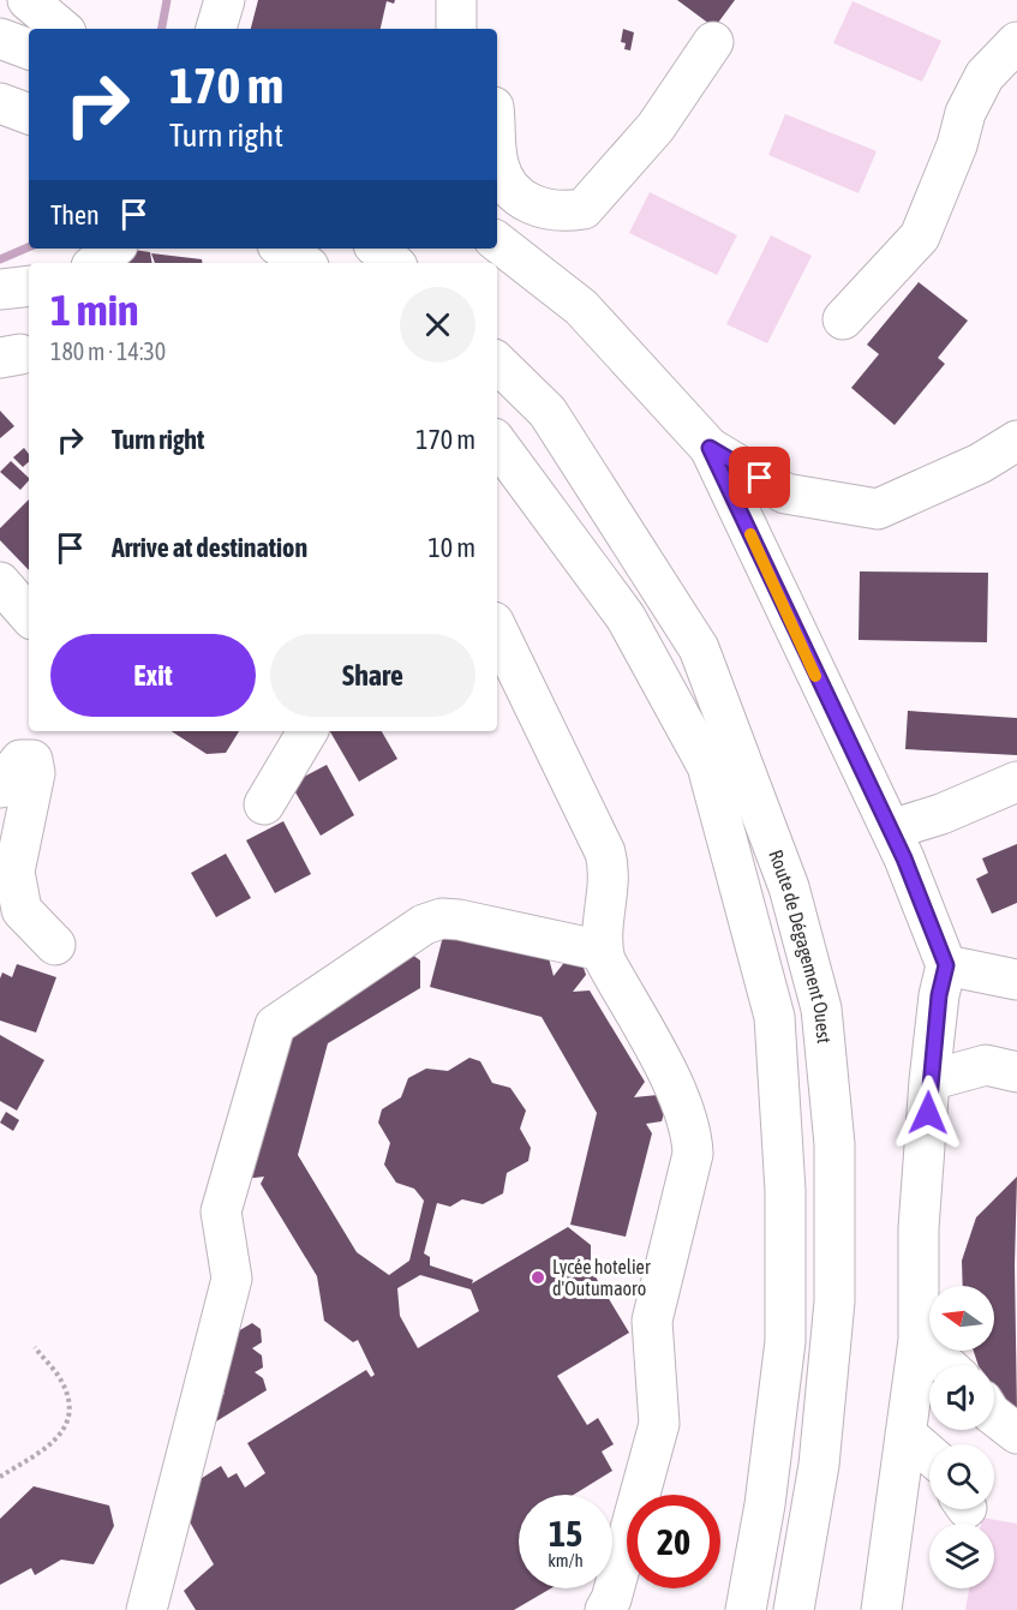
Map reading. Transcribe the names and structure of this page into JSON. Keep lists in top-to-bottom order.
{
  "streets": {
    "main road": ["Route de Dégagement Ouest"]
  },
  "places": ["Lycée hotelier d'Outumaoro"],
  "north": "left",
  "page": {
    "turn": ["170 m", "Turn right"],
    "then": "Then",
    "heading": ["1 min", "180 m · 14:30"],
    "list": [
      {
        "name": "Turn right",
        "value": "170 m"
      },
      {
        "name": "Arrive at destination",
        "value": "10 m"
      }
    ],
    "buttons": ["Exit", "Share"],
    "speed": "15 km/h",
    "limit": "20"
  }
}
